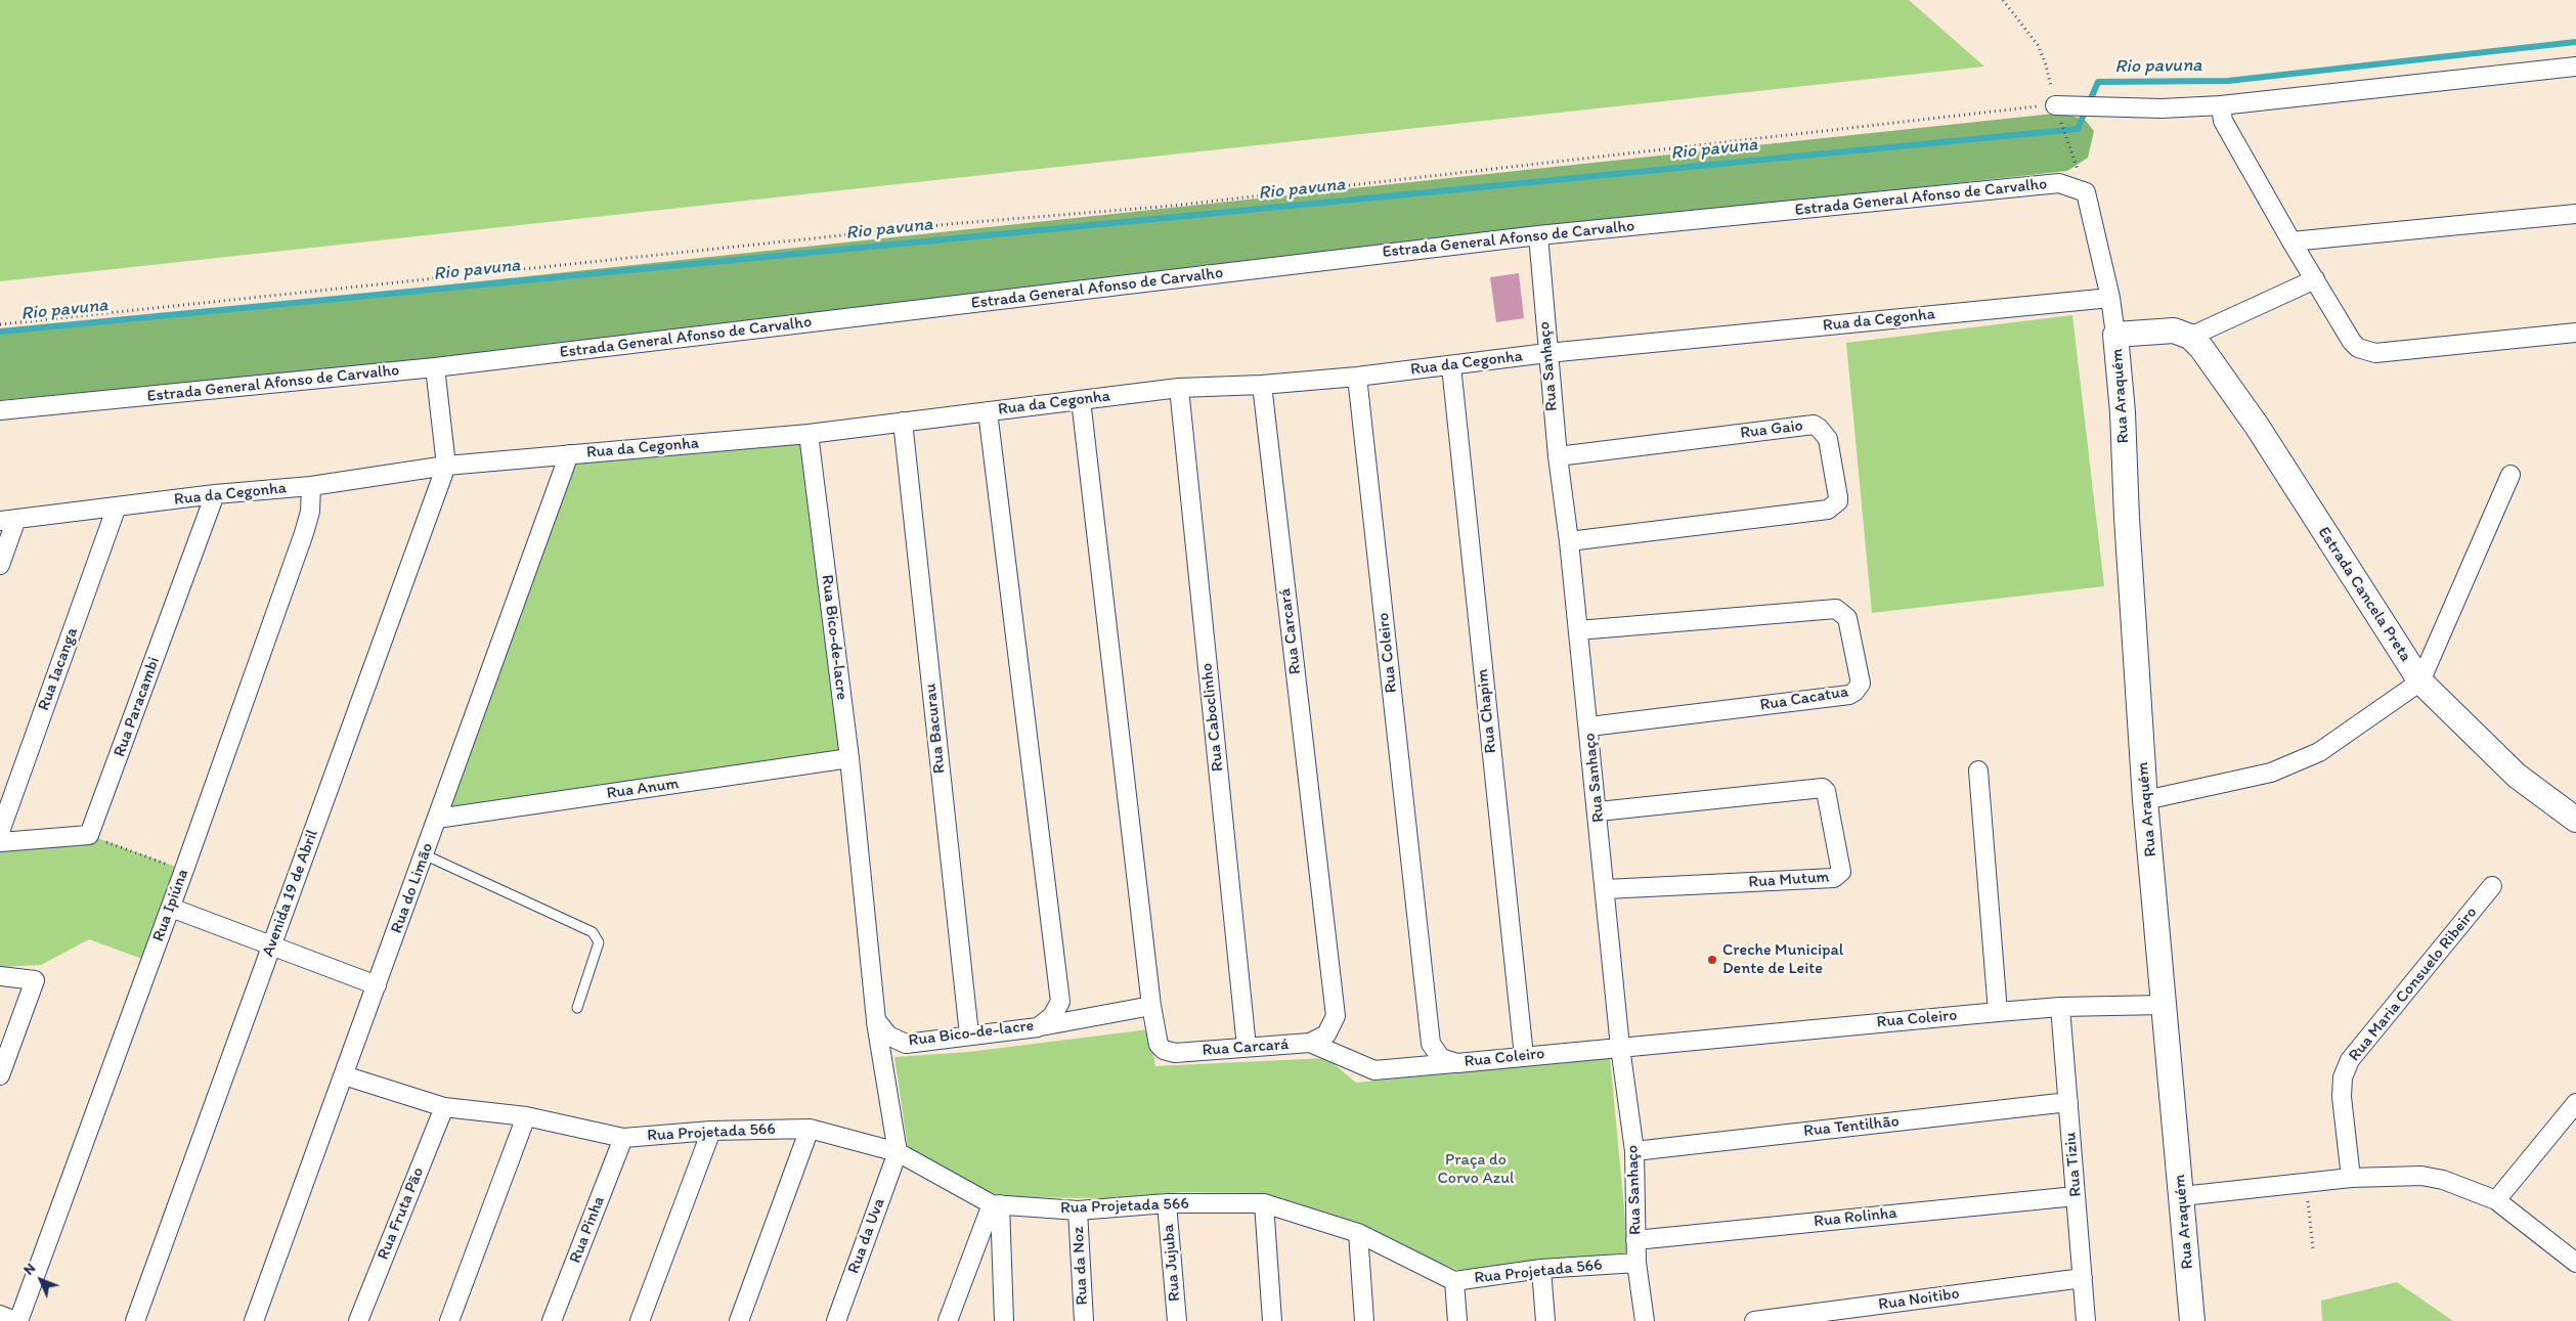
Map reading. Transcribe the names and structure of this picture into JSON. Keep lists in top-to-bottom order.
{
  "streets": {
    "street": [
      "Estrada General Afonso de Carvalho",
      "Rua da Cegonha",
      "Rua Sanhaço",
      "Rua Araquém",
      "Rua Gaio",
      "Estrada Cancela Preta",
      "Rua Carcará",
      "Rua Bico-de-lacre",
      "Rua Coleiro",
      "Rua Iacanga",
      "Rua Cacatua",
      "Rua Paracambi",
      "Rua Chapim",
      "Rua Caboclinho",
      "Rua Bacurau",
      "Rua Anum",
      "Rua Mutum",
      "Rua do Limão",
      "Avenida 19 de Abril",
      "Rua Ipiúna",
      "Rua Maria Consuelo Ribeiro",
      "Rua Tentilhão",
      "Rua Projetada 566",
      "Rua Tiziu",
      "Rua Fruta Pão",
      "Rua Rolinha",
      "Rua Pinha",
      "Rua da Uva",
      "Rua Jujuba",
      "Rua da Noz",
      "Rua Noitibo"
    ]
  },
  "crossings": [
    ["Estrada General Afonso de Carvalho", "Rua Sanhaço"],
    ["Rua da Cegonha", "Rua Sanhaço"],
    ["Rua da Cegonha", "Rua Araquém"],
    ["Rua da Cegonha", "Rua Carcará"],
    ["Rua da Cegonha", "Rua Bico-de-lacre"],
    ["Rua da Cegonha", "Rua Coleiro"],
    ["Rua da Cegonha", "Rua Iacanga"],
    ["Rua da Cegonha", "Rua Paracambi"],
    ["Rua da Cegonha", "Rua Chapim"],
    ["Rua da Cegonha", "Rua Caboclinho"],
    ["Rua da Cegonha", "Rua Bacurau"],
    ["Rua da Cegonha", "Rua do Limão"],
    ["Rua da Cegonha", "Avenida 19 de Abril"],
    ["Rua da Cegonha", "Rua Ipiúna"],
    ["Rua Sanhaço", "Rua Gaio"],
    ["Rua Sanhaço", "Rua Coleiro"],
    ["Rua Sanhaço", "Rua Cacatua"],
    ["Rua Sanhaço", "Rua Mutum"],
    ["Rua Sanhaço", "Rua Tentilhão"],
    ["Rua Sanhaço", "Rua Projetada 566"],
    ["Rua Sanhaço", "Rua Rolinha"],
    ["Rua Araquém", "Rua Coleiro"],
    ["Rua Carcará", "Rua Caboclinho"],
    ["Rua Bico-de-lacre", "Rua Bacurau"],
    ["Rua Bico-de-lacre", "Rua Anum"],
    ["Rua Coleiro", "Rua Chapim"],
    ["Rua Coleiro", "Rua Tiziu"],
    ["Rua Anum", "Rua do Limão"],
    ["Rua do Limão", "Rua Projetada 566"],
    ["Rua Tentilhão", "Rua Tiziu"],
    ["Rua Projetada 566", "Rua Fruta Pão"],
    ["Rua Projetada 566", "Rua Pinha"],
    ["Rua Projetada 566", "Rua da Uva"],
    ["Rua Projetada 566", "Rua Jujuba"],
    ["Rua Projetada 566", "Rua da Noz"],
    ["Rua Tiziu", "Rua Rolinha"],
    ["Rua Tiziu", "Rua Noitibo"]
  ],
  "water": ["Rio pavuna"],
  "parks": ["Praça do Corvo Azul"],
  "places": ["Creche Municipal Dente de Leite"],
  "north": "top left"
}
